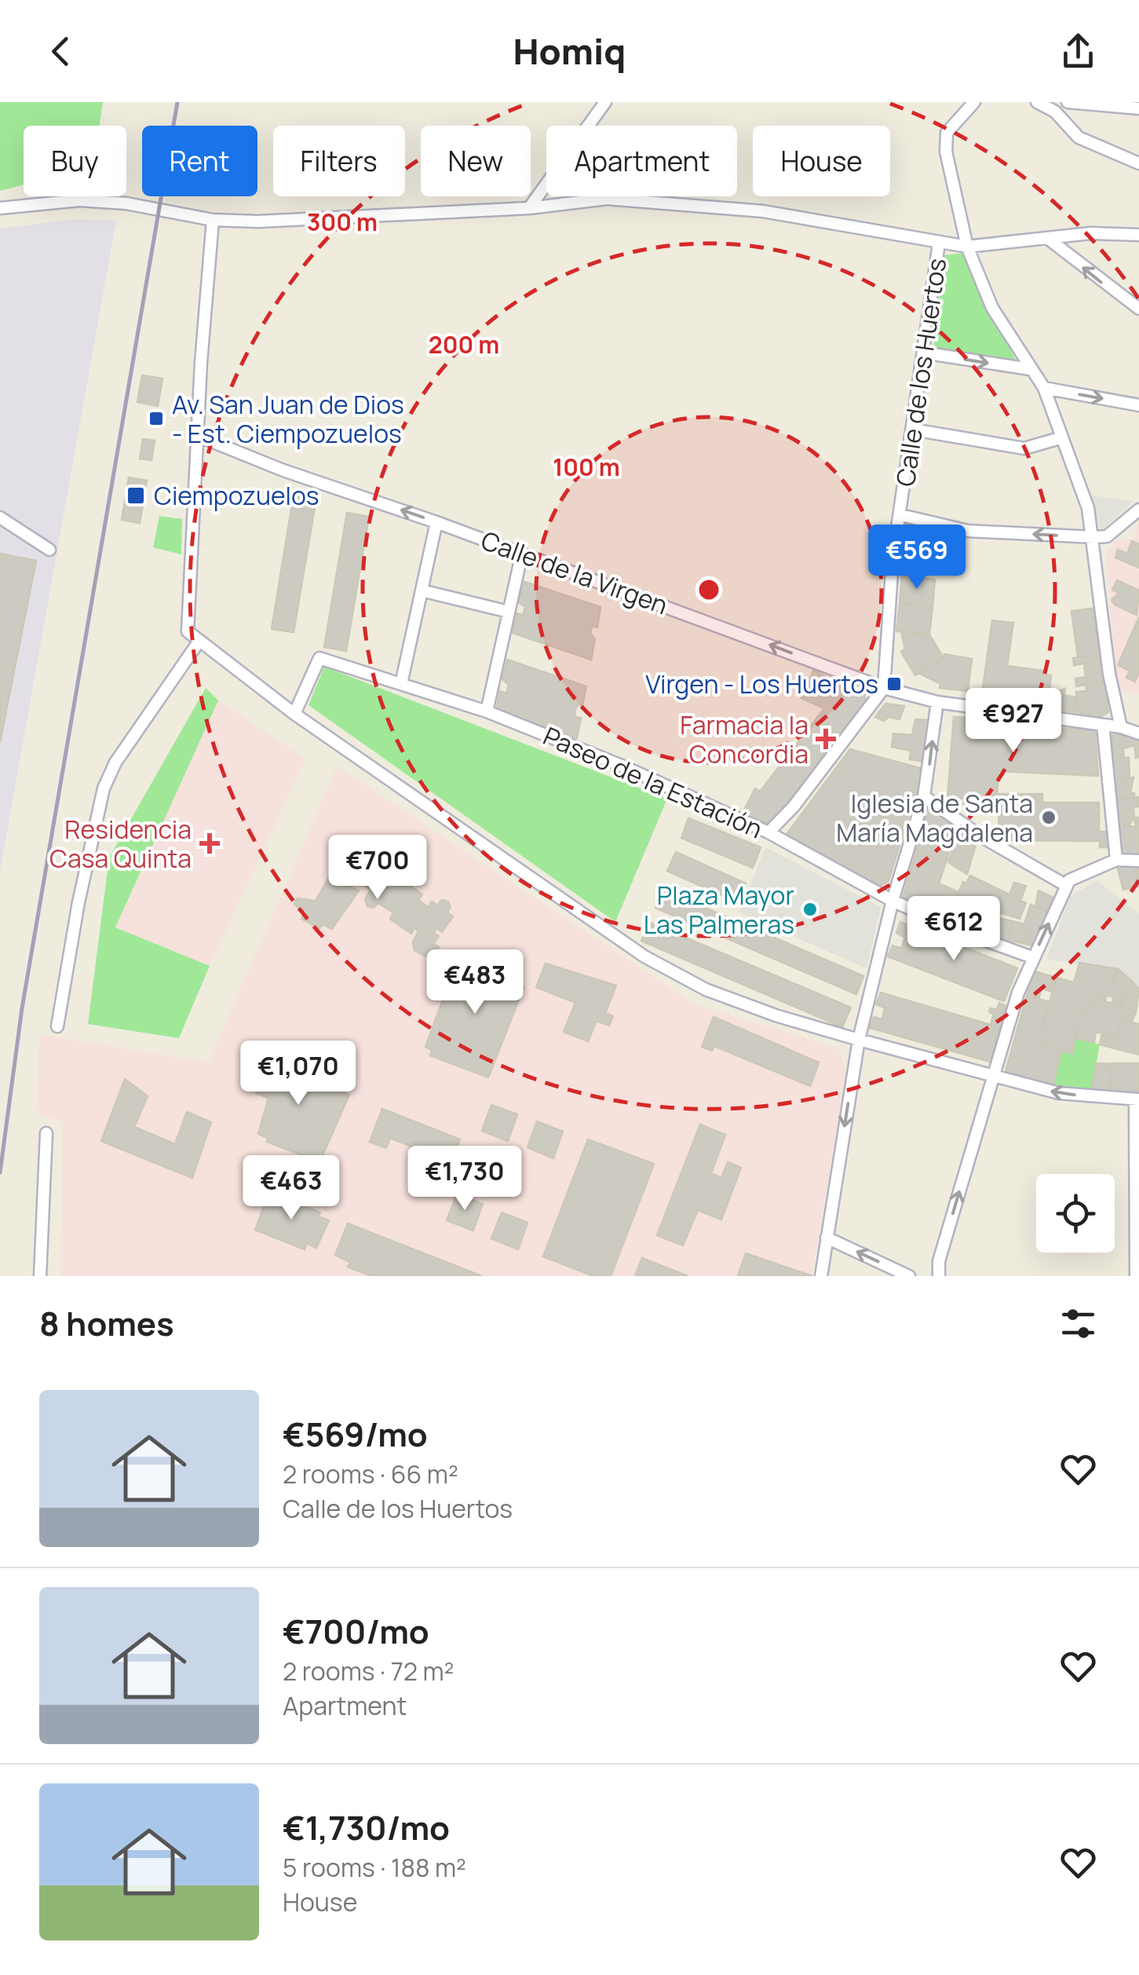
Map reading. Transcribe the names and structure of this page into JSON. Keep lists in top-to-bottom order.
{
  "streets": {
    "street": ["Calle de los Huertos", "Calle de la Virgen", "Paseo de la Estación"]
  },
  "crossings": [
    ["Calle de los Huertos", "Calle de la Virgen"]
  ],
  "one_way": ["Calle de la Virgen"],
  "places": {
    "transit": ["Av. San Juan de Dios - Est. Ciempozuelos", "Ciempozuelos", "Virgen - Los Huertos"],
    "health": ["Farmacia la Concordia", "Residencia Casa Quinta"],
    "other": ["Iglesia de Santa María Magdalena", "Plaza Mayor Las Palmeras"]
  },
  "page": {
    "header": "Homiq",
    "chip": [
      "Buy",
      "Rent",
      "Filters",
      "New",
      "Apartment",
      "House"
    ],
    "price": [
      "€569",
      "€927",
      "€700",
      "€612",
      "€483",
      "€1,070",
      "€1,730",
      "€463"
    ],
    "heading": "8 homes",
    "list": [
      {
        "name": "€569/mo",
        "note": "2 rooms · 66 m² · Calle de los Huertos"
      },
      {
        "name": "€700/mo",
        "note": "2 rooms · 72 m² · Apartment"
      },
      {
        "name": "€1,730/mo",
        "note": "5 rooms · 188 m² · House"
      }
    ]
  },
  "rings": ["300 m", "200 m", "100 m"]
}
